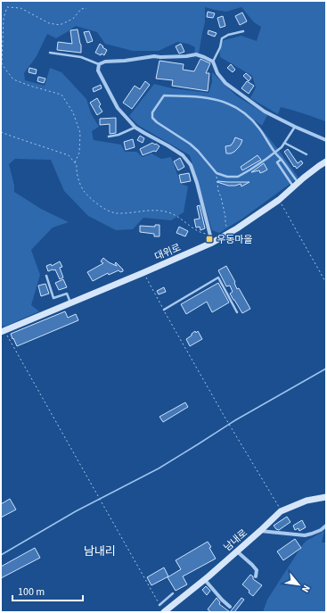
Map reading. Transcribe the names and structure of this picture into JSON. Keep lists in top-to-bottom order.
{
  "streets": {
    "main road": ["대위로", "남내로"]
  },
  "districts": ["남내리"],
  "places": {
    "transit": ["우동마을"]
  },
  "scale_bar": "100 m",
  "north": "bottom right"
}
